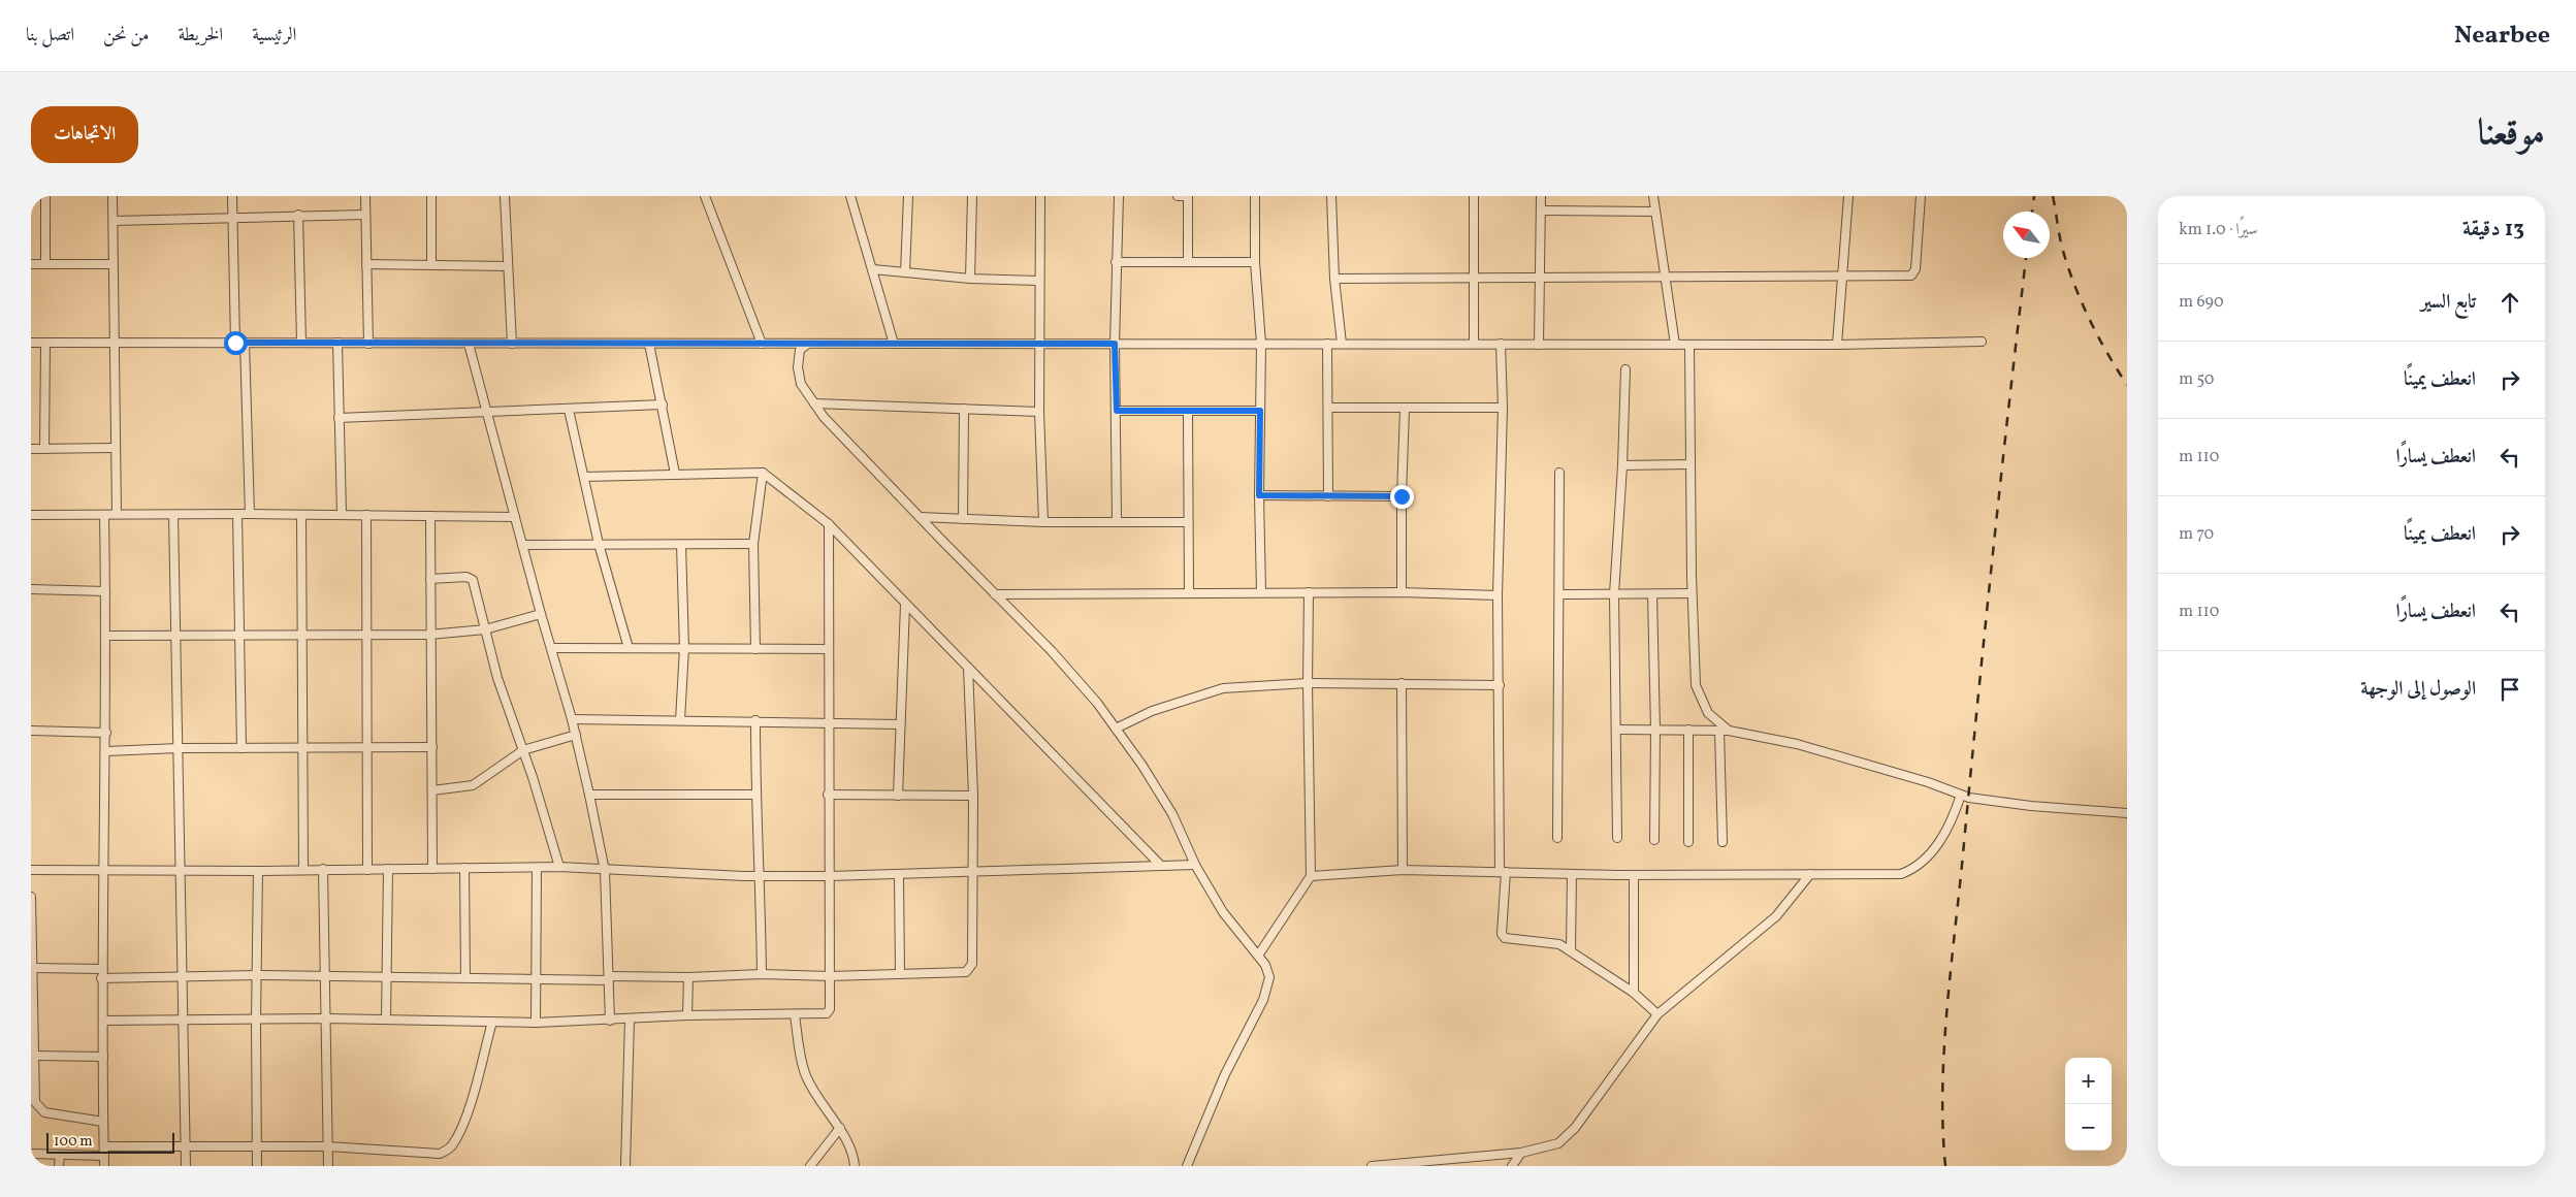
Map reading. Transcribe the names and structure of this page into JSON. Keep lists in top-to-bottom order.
{
  "scale_bar": "100 m",
  "north": "top left",
  "page": {
    "header": "Nearbee",
    "nav": [
      "الرئيسية",
      "الخريطة",
      "من نحن",
      "اتصل بنا"
    ],
    "title": "موقعنا",
    "buttons": "الاتجاهات",
    "heading": ["13 دقيقة", "سيرًا · 1.0 km"],
    "list": [
      ["تابع السير", "690 m"],
      ["انعطف يمينًا", "50 m"],
      ["انعطف يسارًا", "110 m"],
      ["انعطف يمينًا", "70 m"],
      ["انعطف يسارًا", "110 m"],
      "الوصول إلى الوجهة"
    ],
    "map_buttons": ["+", "−"],
    "scale": "100 m"
  }
}
